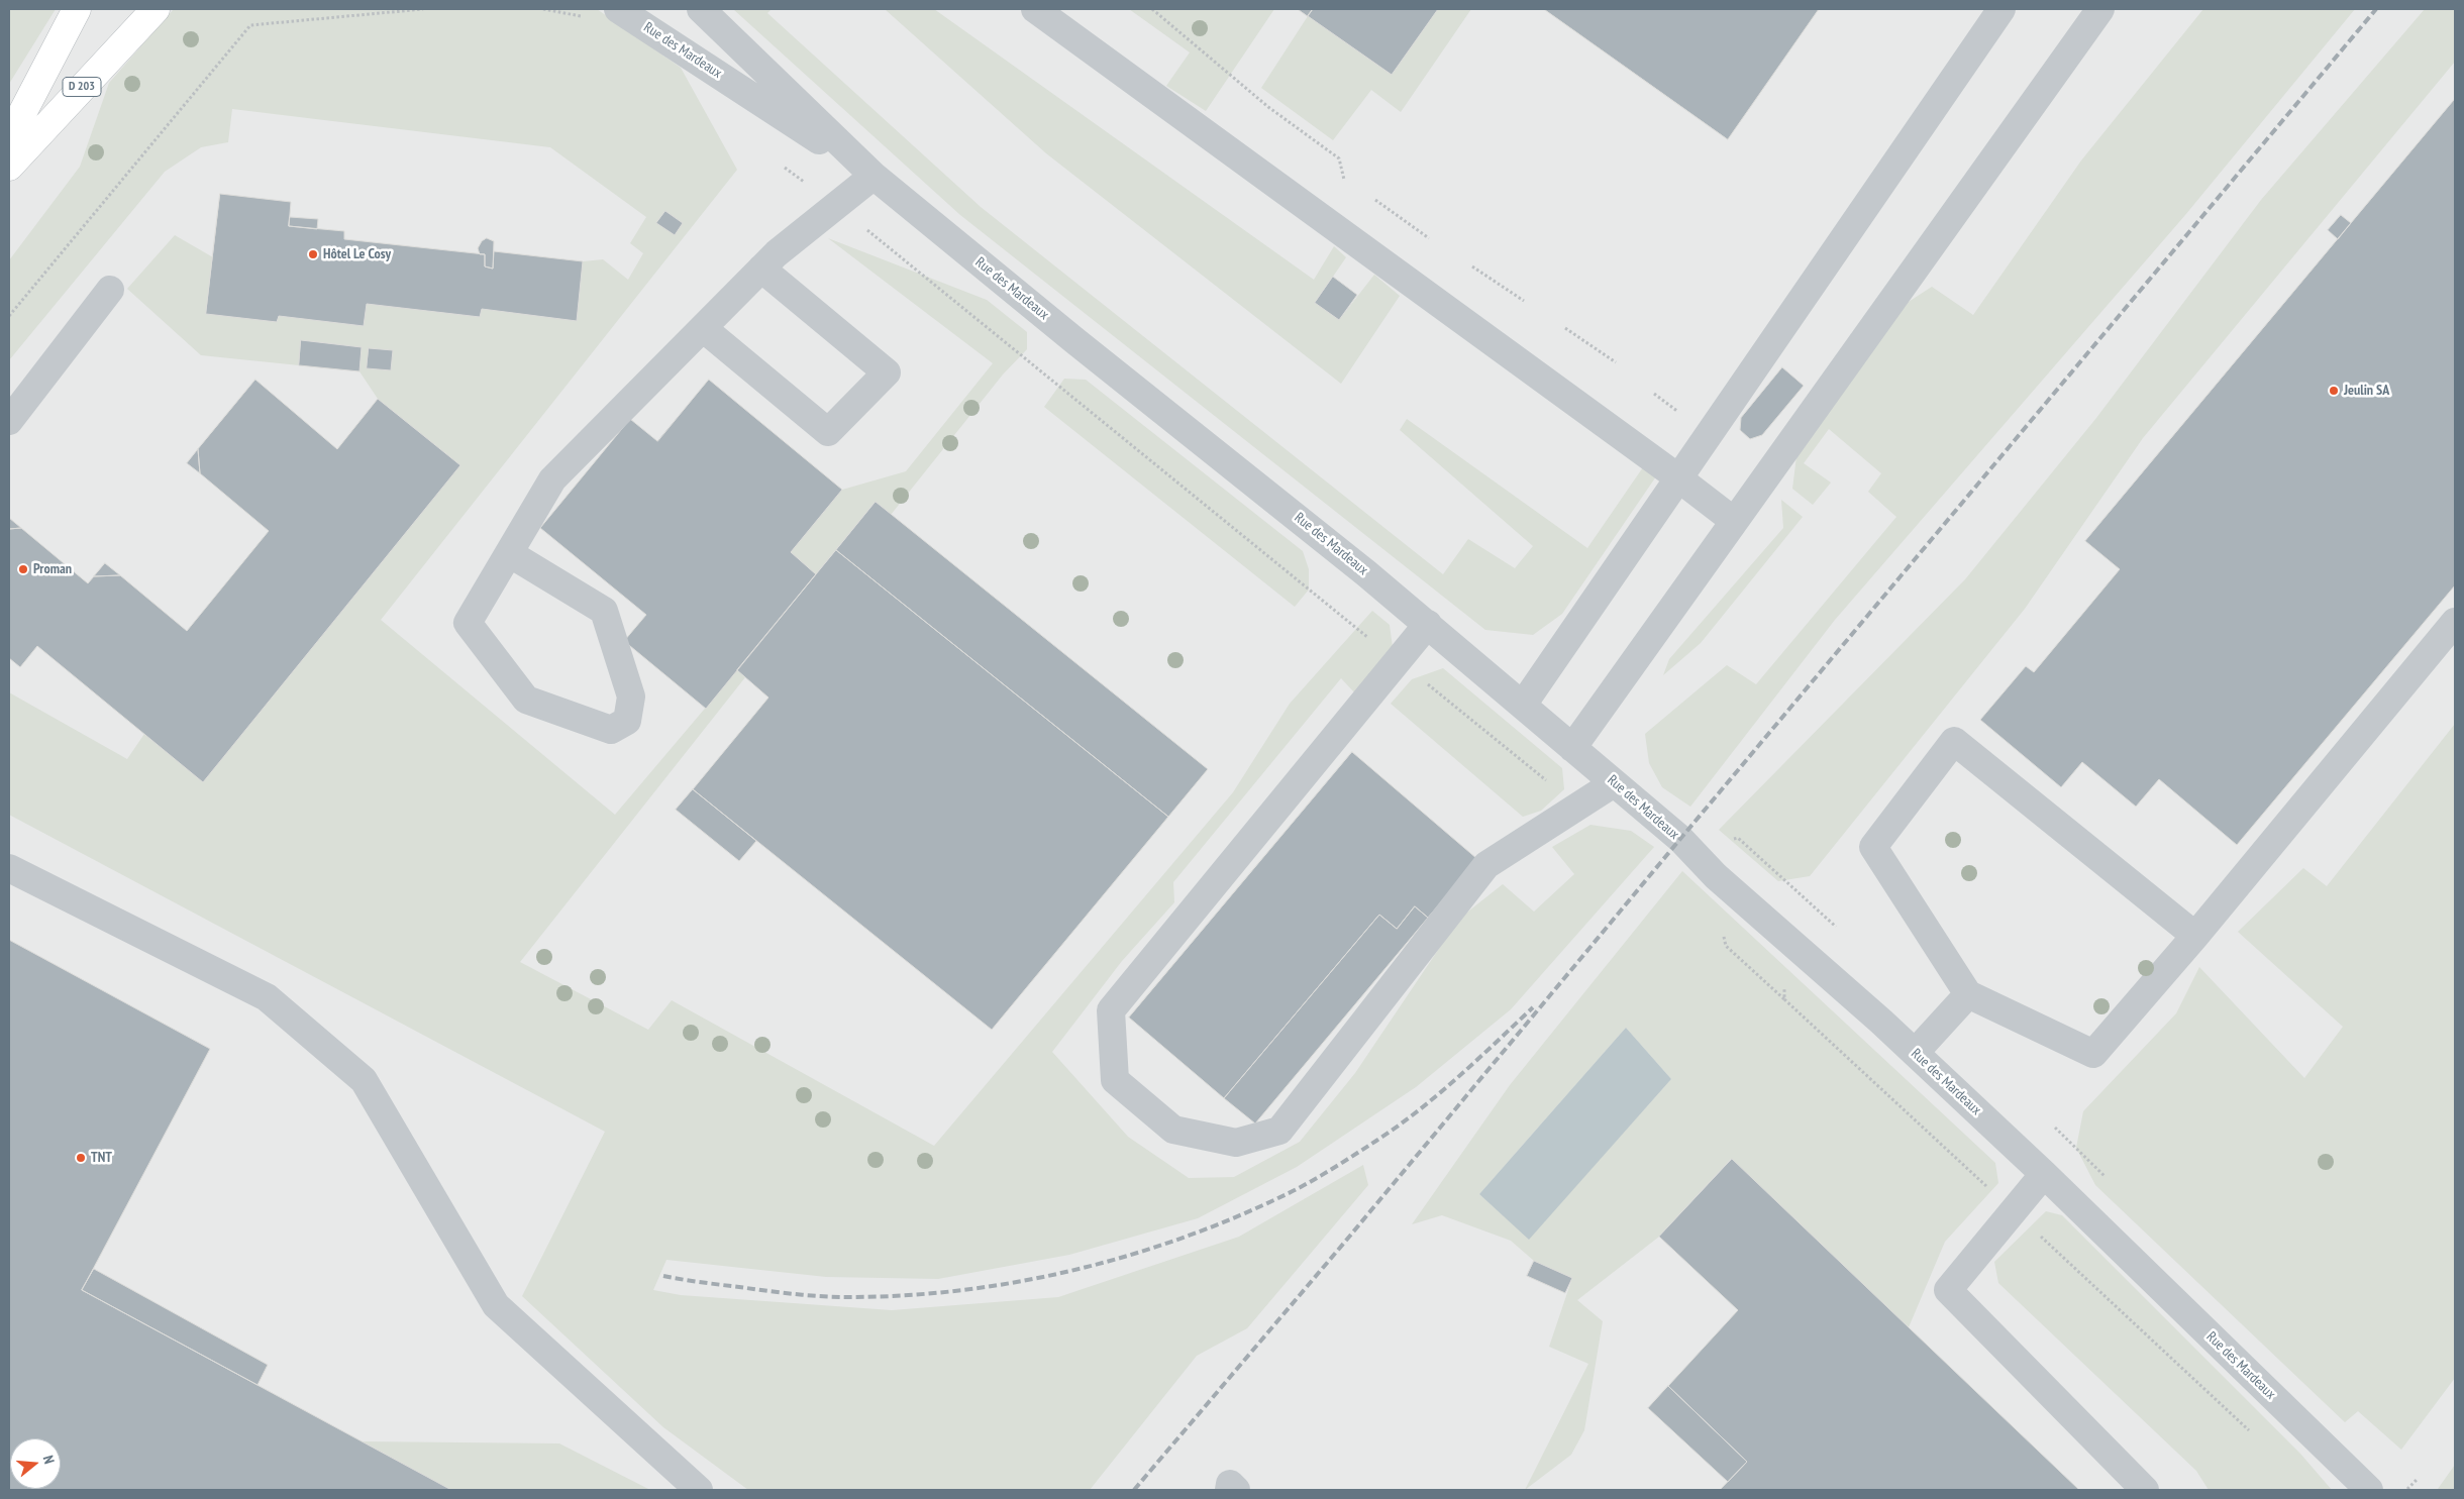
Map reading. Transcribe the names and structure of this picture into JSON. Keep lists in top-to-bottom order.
{
  "streets": {
    "main road": ["D 203"],
    "street": ["Rue des Mardeaux"]
  },
  "places": [
    "Hôtel Le Cosy",
    "Jeulin SA",
    "Proman",
    "TNT"
  ],
  "north": "right"
}
